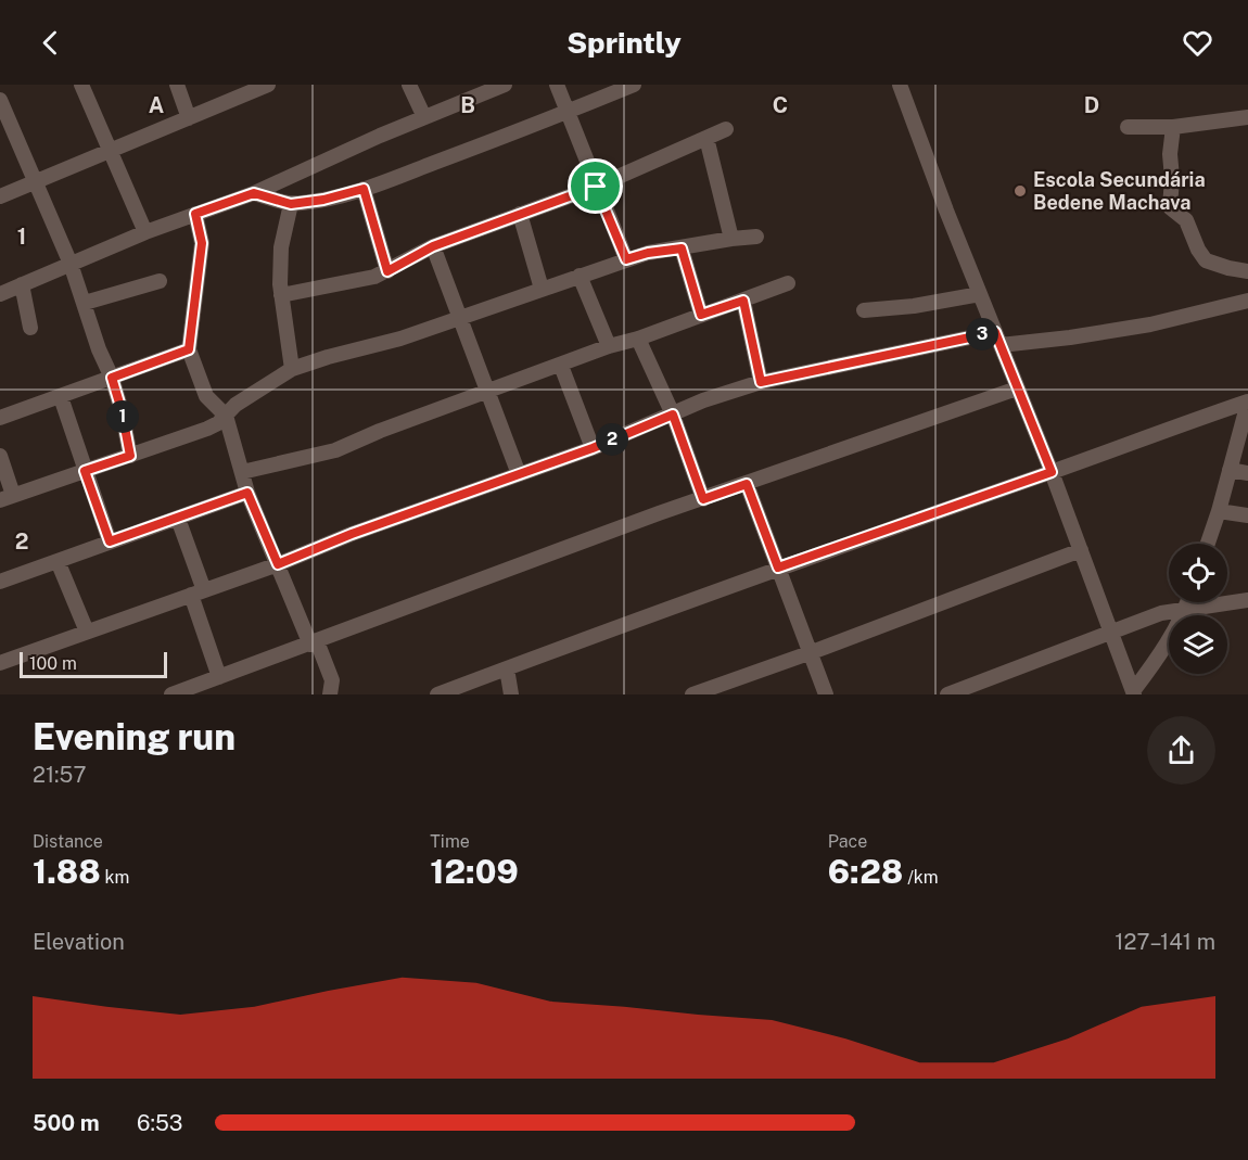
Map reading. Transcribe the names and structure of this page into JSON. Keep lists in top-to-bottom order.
{
  "places": ["Escola Secundária Bedene Machava"],
  "scale_bar": "100 m",
  "page": {
    "header": "Sprintly",
    "pins": ["3", "1", "2"],
    "scale": "100 m",
    "heading": ["Evening run", "21:57"],
    "stats": [
      ["Distance", "1.88 km"],
      ["Time", "12:09"],
      ["Pace", "6:28 /km"]
    ],
    "chart": ["Elevation", "127–141 m"],
    "list": [
      {
        "name": "500 m",
        "note": "6:53"
      }
    ]
  },
  "grid": {
    "columns": [
      "A",
      "B",
      "C",
      "D"
    ],
    "rows": ["1", "2"]
  }
}
